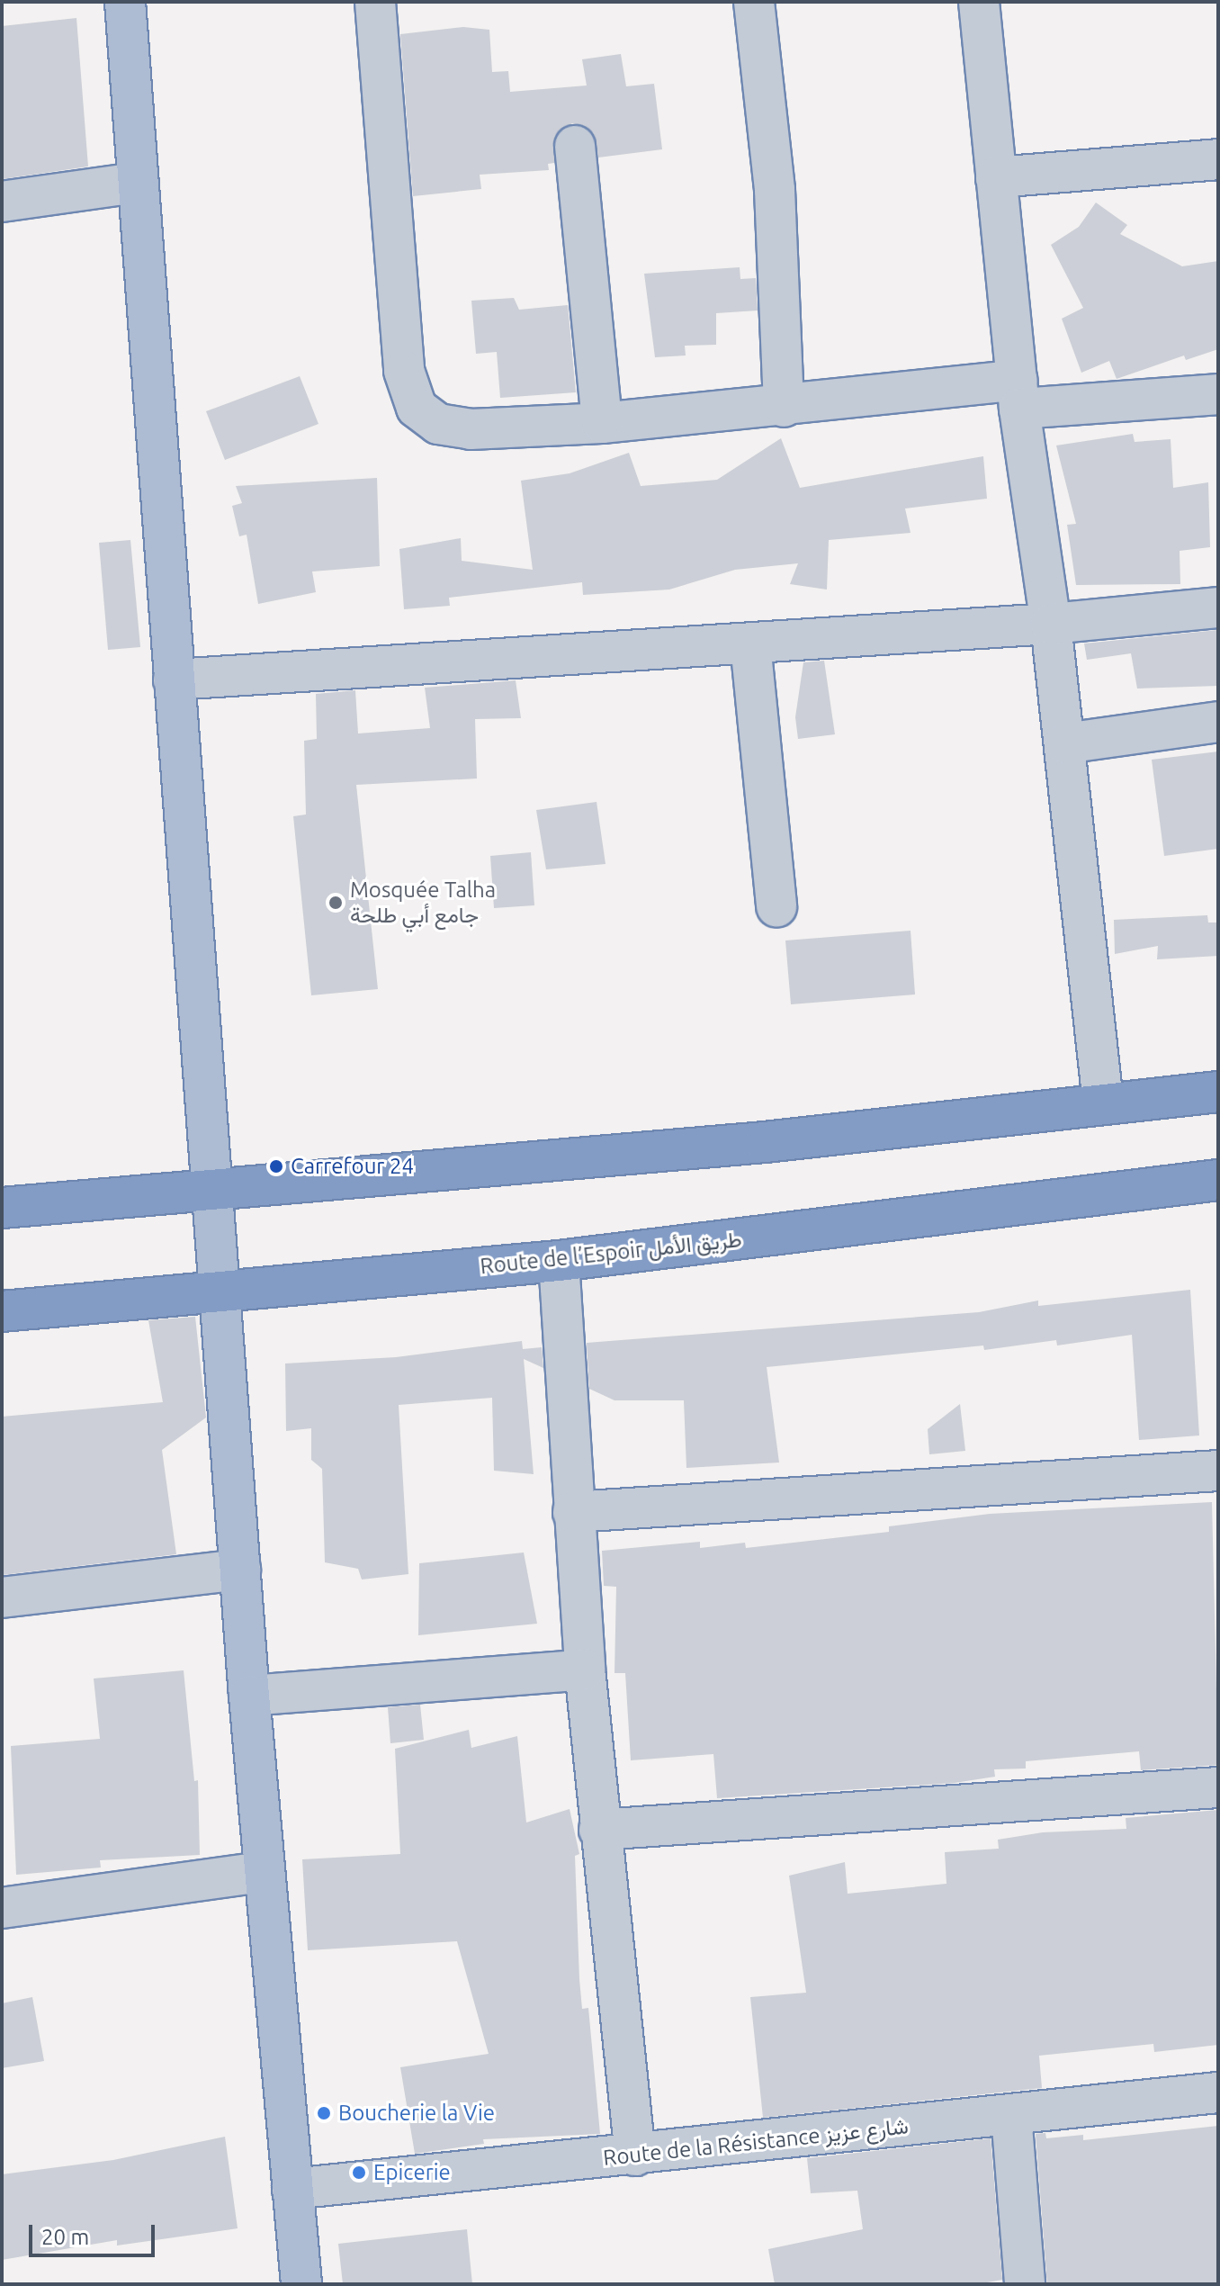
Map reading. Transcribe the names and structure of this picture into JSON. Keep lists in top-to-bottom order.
{
  "streets": {
    "highway": ["Route de l’Espoir طريق الأمل"],
    "street": ["Route de la Résistance شارع عزيز"]
  },
  "places": [
    "Mosquée Talha جامع أبي طلحة",
    "Carrefour 24",
    "Boucherie la Vie",
    "Epicerie"
  ],
  "scale_bar": "20 m"
}
